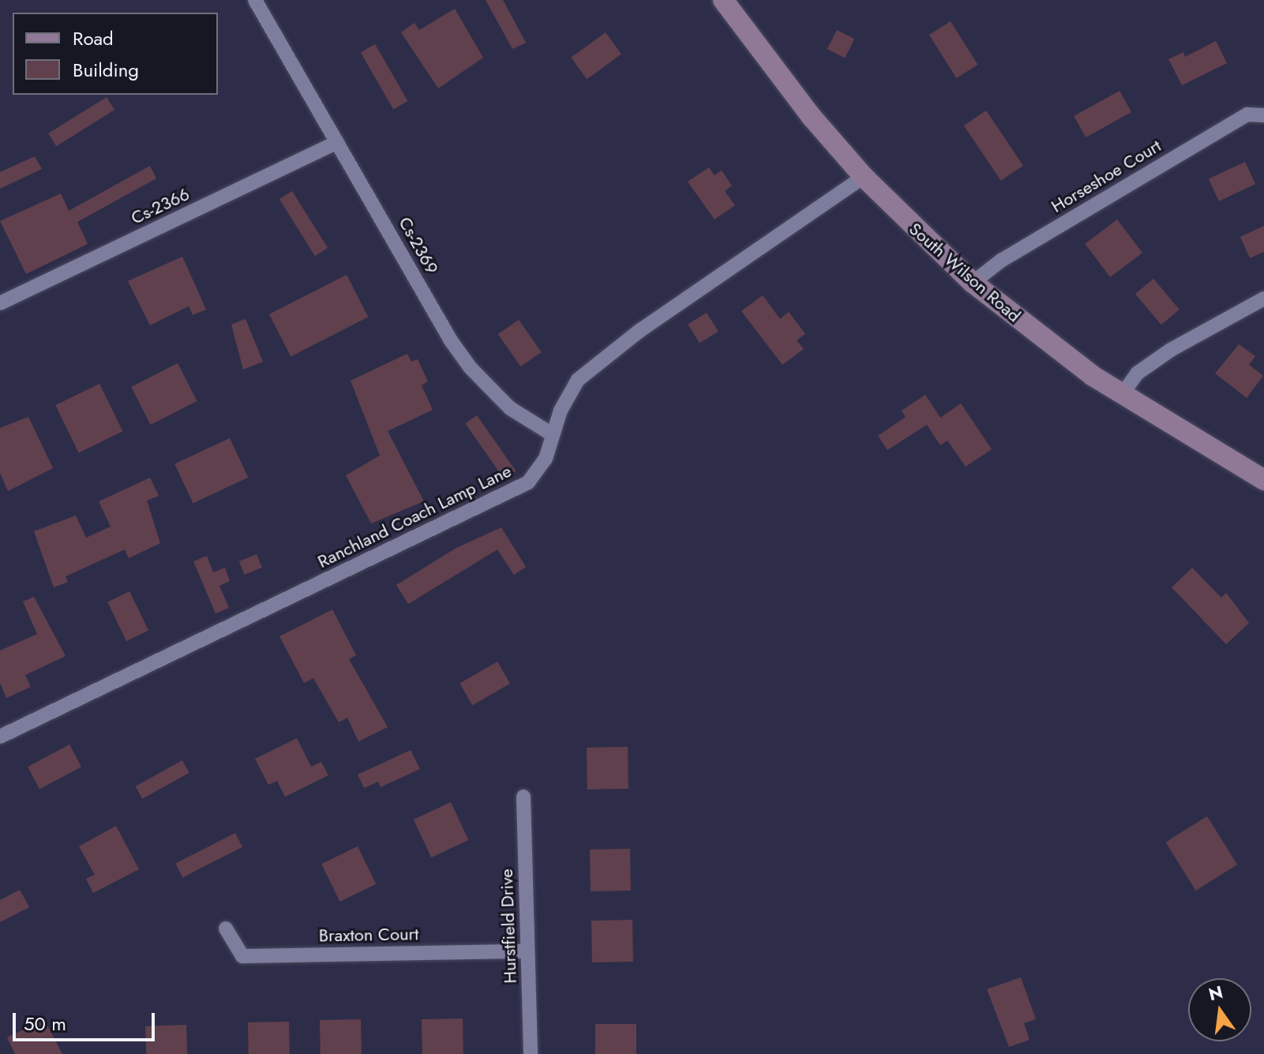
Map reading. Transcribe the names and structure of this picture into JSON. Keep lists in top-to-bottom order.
{
  "streets": {
    "main road": ["South Wilson Road"],
    "street": [
      "Horseshoe Court",
      "Cs-2366",
      "Cs-2369",
      "Ranchland Coach Lamp Lane",
      "Hurstfield Drive",
      "Braxton Court"
    ]
  },
  "crossings": [
    ["Horseshoe Court", "South Wilson Road"],
    ["Cs-2366", "Cs-2369"],
    ["Cs-2369", "Ranchland Coach Lamp Lane"],
    ["South Wilson Road", "Ranchland Coach Lamp Lane"],
    ["Hurstfield Drive", "Braxton Court"]
  ],
  "legend": ["Road", "Building"],
  "scale_bar": "50 m",
  "north": "top"
}
